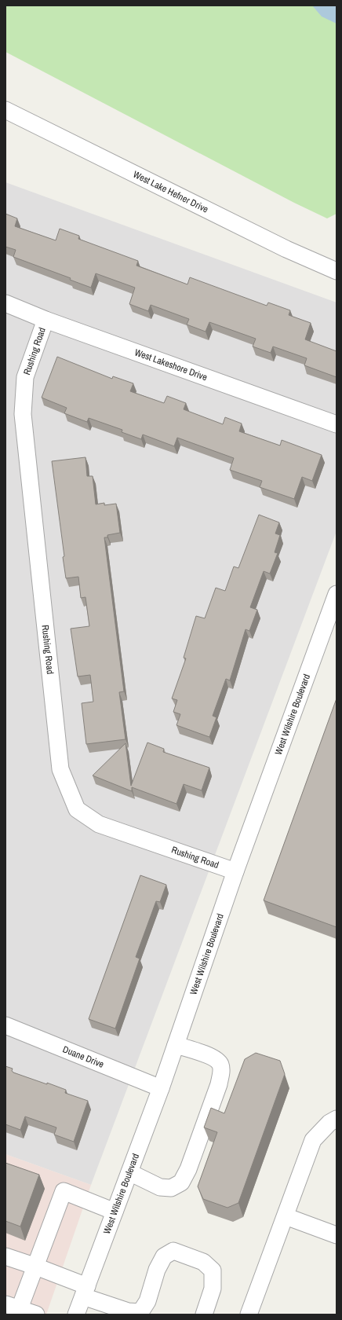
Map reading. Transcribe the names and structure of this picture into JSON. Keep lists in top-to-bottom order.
{
  "streets": {
    "street": [
      "West Lake Hefner Drive",
      "Rushing Road",
      "West Lakeshore Drive",
      "West Wilshire Boulevard",
      "Duane Drive"
    ]
  },
  "crossings": [
    ["Rushing Road", "West Lakeshore Drive"],
    ["Rushing Road", "West Wilshire Boulevard"],
    ["West Wilshire Boulevard", "Duane Drive"]
  ]
}
